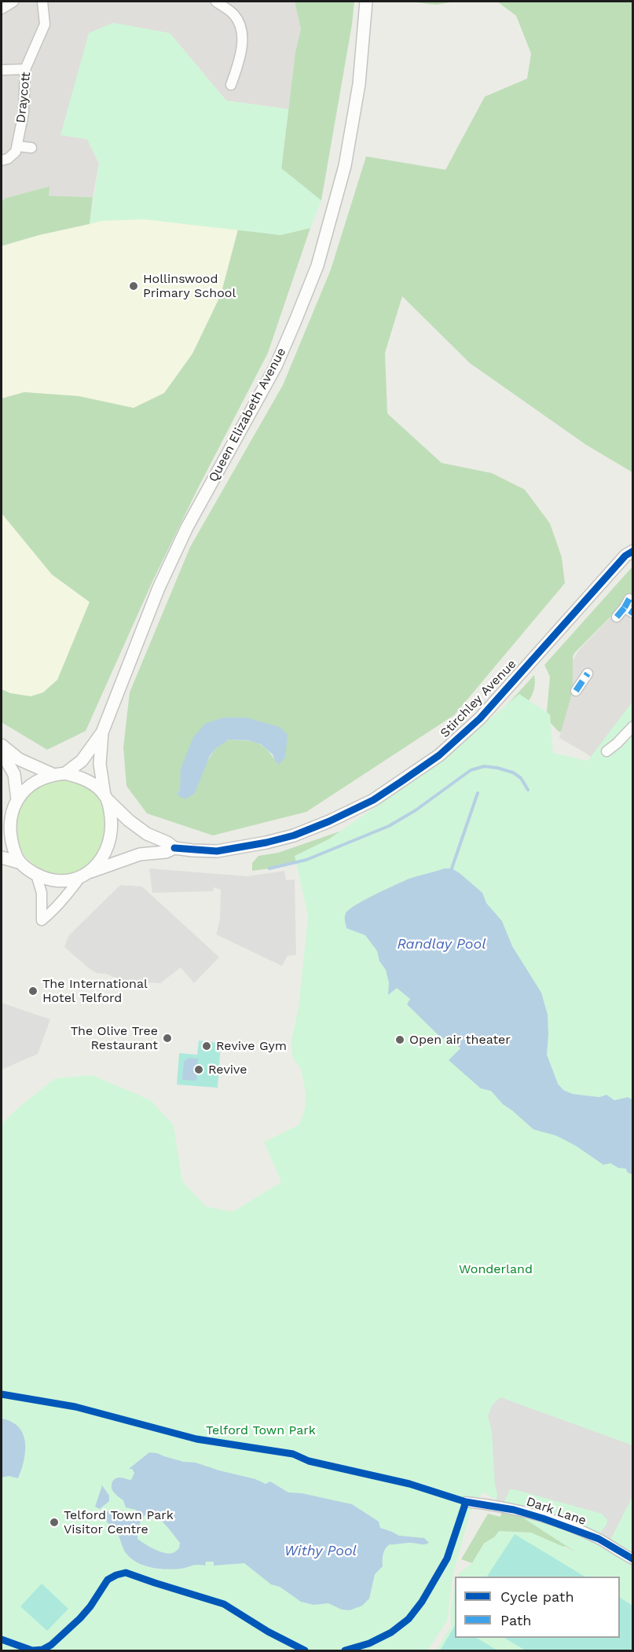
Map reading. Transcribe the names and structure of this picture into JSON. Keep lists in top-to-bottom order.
{
  "streets": {
    "street": [
      "Draycott",
      "Queen Elizabeth Avenue",
      "Stirchley Avenue",
      "Dark Lane"
    ]
  },
  "water": ["Randlay Pool", "Withy Pool"],
  "parks": ["Wonderland", "Telford Town Park"],
  "places": [
    "Hollinswood Primary School",
    "The International Hotel Telford",
    "The Olive Tree Restaurant",
    "Open air theater",
    "Revive Gym",
    "Revive",
    "Telford Town Park Visitor Centre"
  ],
  "legend": ["Cycle path", "Path"]
}
